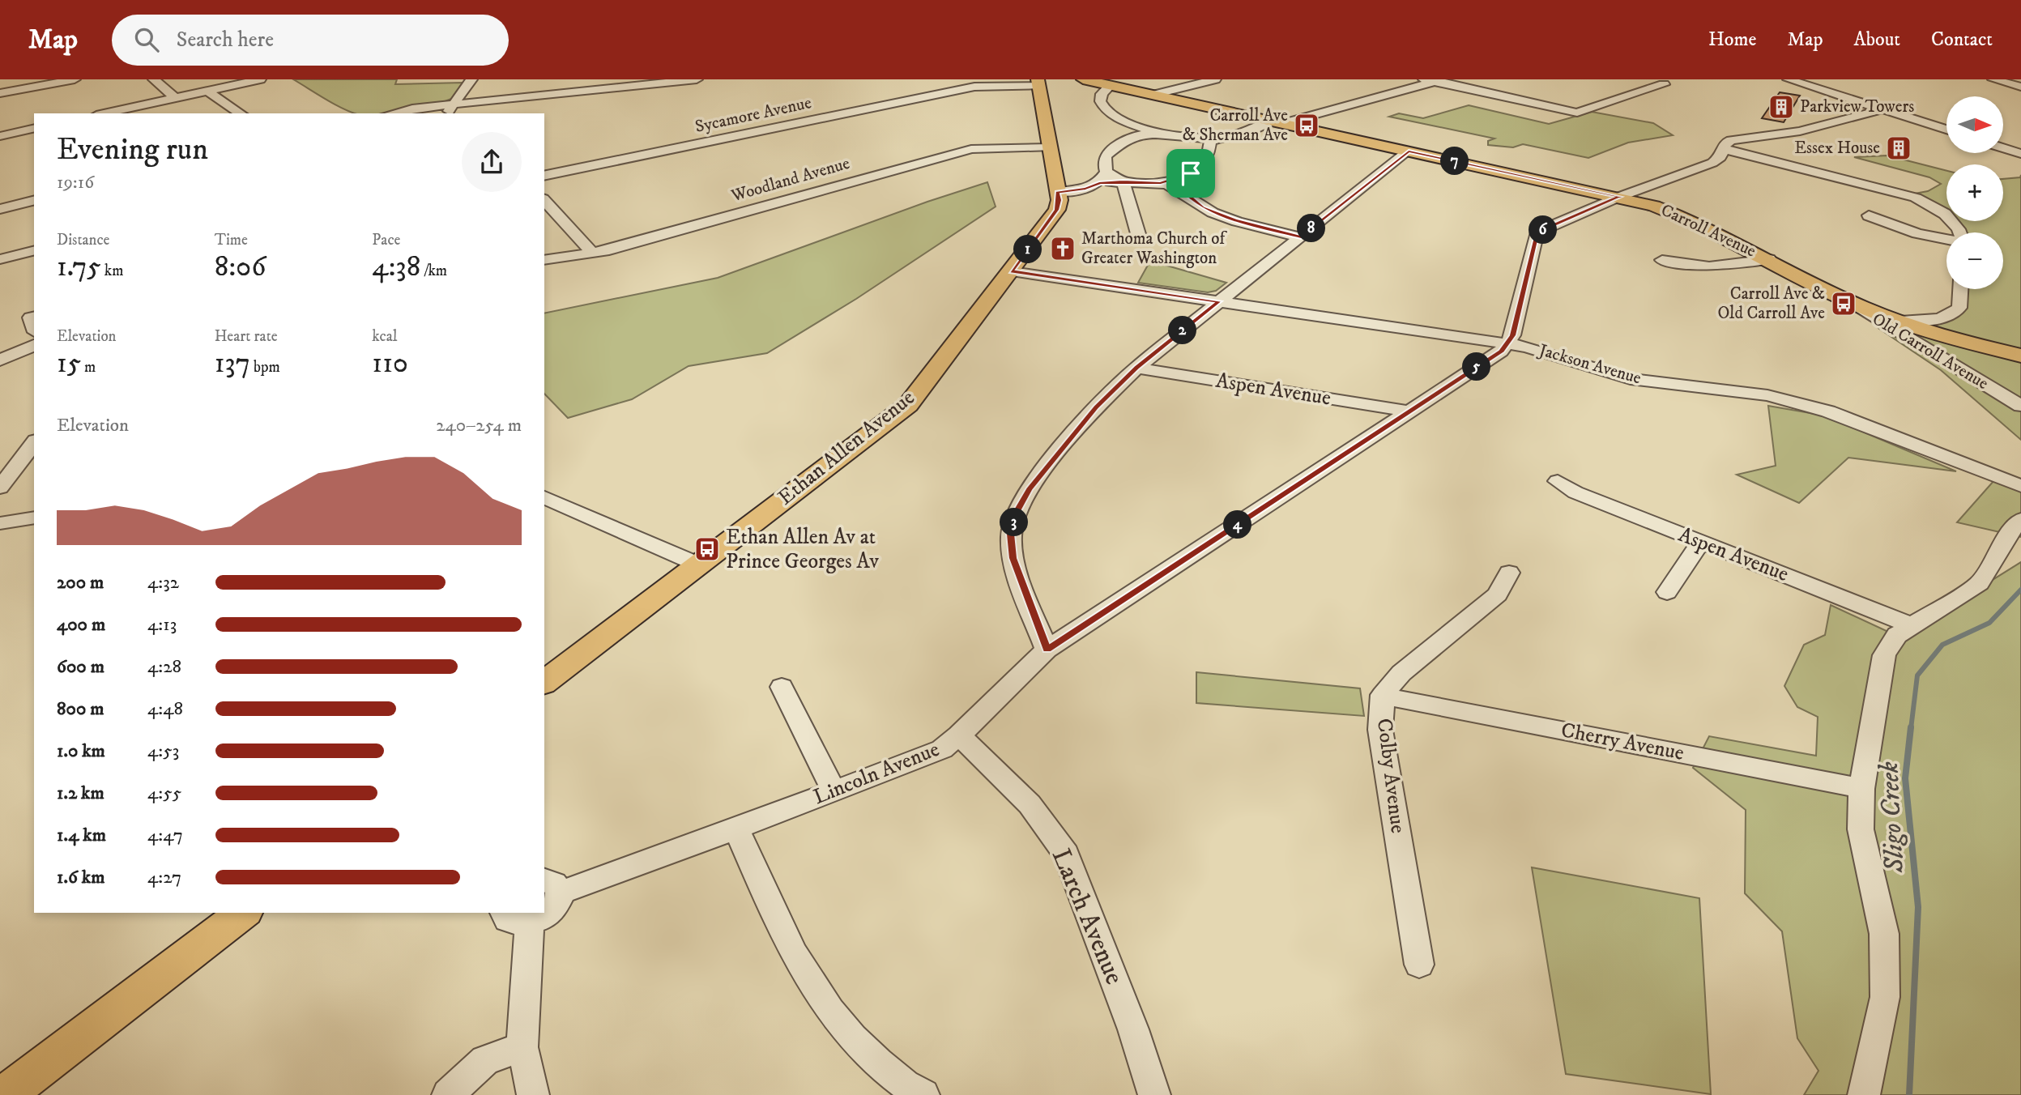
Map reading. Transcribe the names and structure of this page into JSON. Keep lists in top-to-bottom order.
{
  "streets": {
    "main road": ["Carroll Avenue", "Ethan Allen Avenue"],
    "street": [
      "Sycamore Avenue",
      "Woodland Avenue",
      "Old Carroll Avenue",
      "Jackson Avenue",
      "Aspen Avenue",
      "Cherry Avenue",
      "Lincoln Avenue",
      "Colby Avenue",
      "Larch Avenue"
    ]
  },
  "crossings": [
    ["Sycamore Avenue", "Ethan Allen Avenue"],
    ["Woodland Avenue", "Ethan Allen Avenue"],
    ["Carroll Avenue", "Old Carroll Avenue"],
    ["Carroll Avenue", "Lincoln Avenue"],
    ["Jackson Avenue", "Ethan Allen Avenue"],
    ["Jackson Avenue", "Lincoln Avenue"],
    ["Aspen Avenue", "Lincoln Avenue"],
    ["Cherry Avenue", "Colby Avenue"],
    ["Lincoln Avenue", "Larch Avenue"]
  ],
  "water": ["Sligo Creek"],
  "places": {
    "building": ["Parkview Towers", "Essex House"],
    "bus stop": ["Carroll Ave & Sherman Ave", "Carroll Ave & Old Carroll Ave", "Ethan Allen Av at Prince Georges Av"],
    "church": ["Marthoma Church of Greater Washington"]
  },
  "north": "right",
  "page": {
    "header": "Map",
    "search": "Search here",
    "nav": [
      "Home",
      "Map",
      "About",
      "Contact"
    ],
    "map_buttons": ["+", "−"],
    "heading": ["Evening run", "19:16"],
    "pins": [
      "7",
      "8",
      "6",
      "1",
      "2",
      "5",
      "3",
      "4"
    ],
    "stats": [
      ["Distance", "1.75 km"],
      ["Time", "8:06"],
      ["Pace", "4:38 /km"],
      ["Elevation", "15 m"],
      ["Heart rate", "137 bpm"],
      ["kcal", "110"]
    ],
    "chart": ["Elevation", "240–254 m"],
    "list": [
      {
        "name": "200 m",
        "note": "4:32"
      },
      {
        "name": "400 m",
        "note": "4:13"
      },
      {
        "name": "600 m",
        "note": "4:28"
      },
      {
        "name": "800 m",
        "note": "4:48"
      },
      {
        "name": "1.0 km",
        "note": "4:53"
      },
      {
        "name": "1.2 km",
        "note": "4:55"
      },
      {
        "name": "1.4 km",
        "note": "4:47"
      },
      {
        "name": "1.6 km",
        "note": "4:27"
      }
    ]
  }
}
